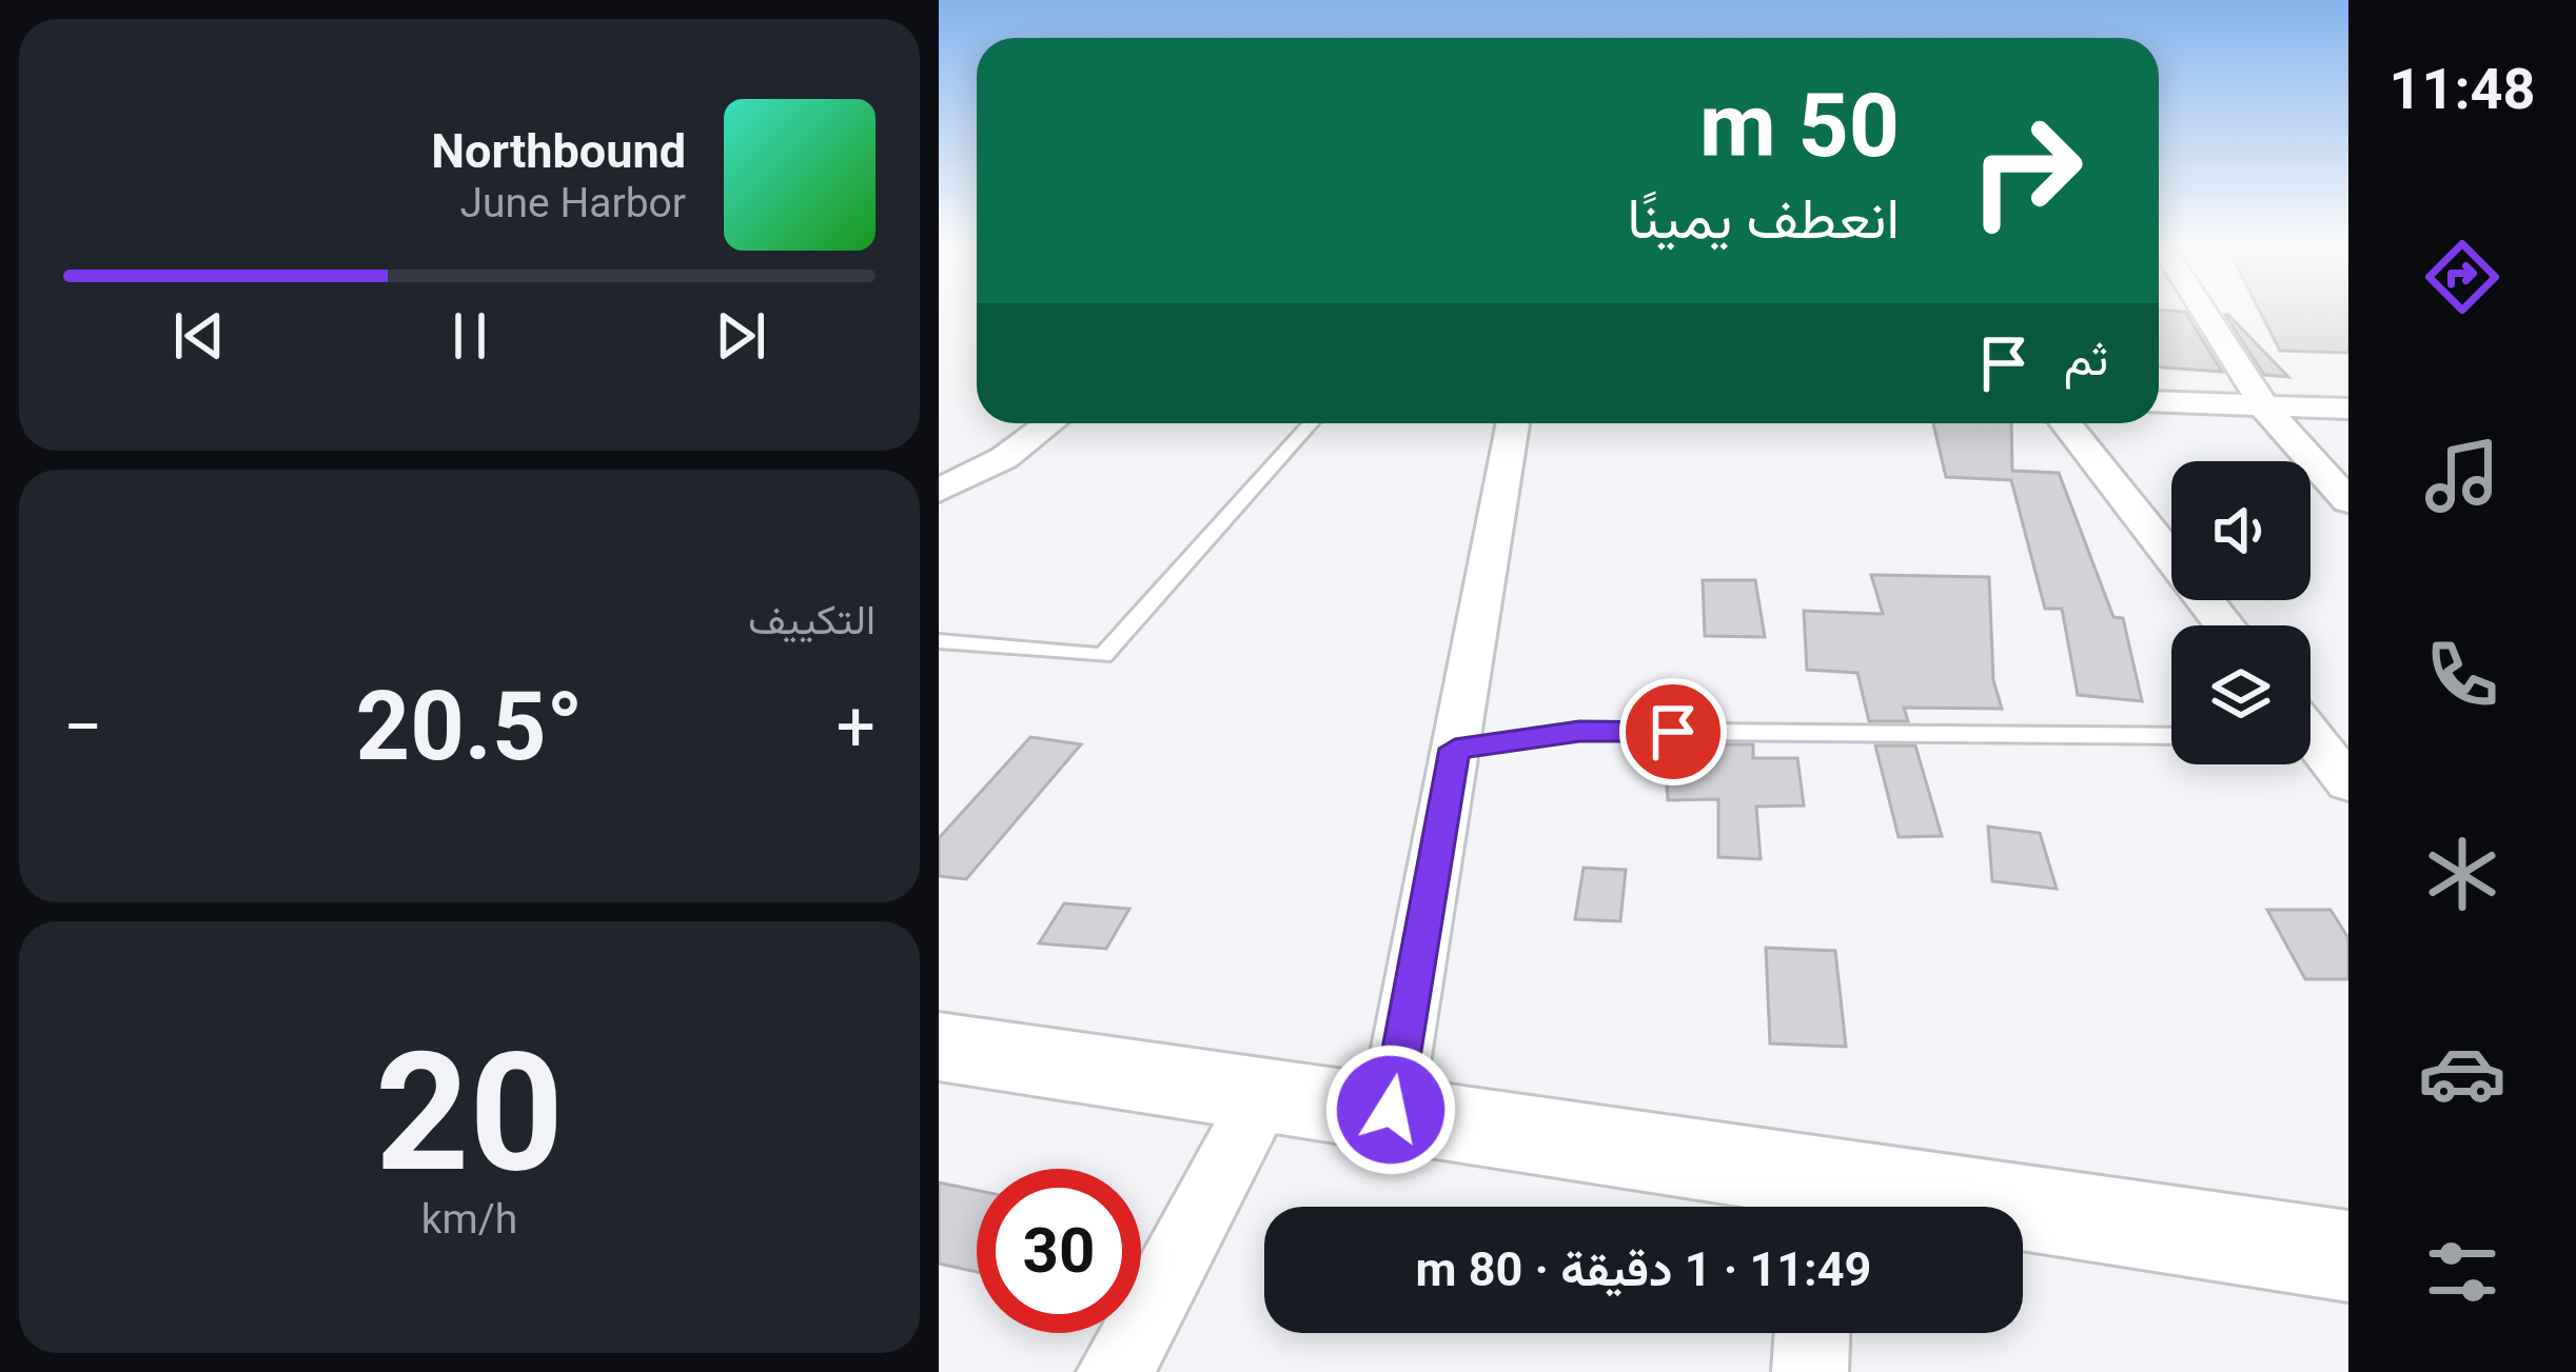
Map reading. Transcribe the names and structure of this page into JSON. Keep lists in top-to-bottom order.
{
  "page": {
    "tabs": "11:48",
    "turn": ["50 m", "انعطف يمينًا"],
    "song": ["Northbound", "June Harbor"],
    "then": "ثم",
    "tile": [
      "التكييف",
      ["20", "km/h"]
    ],
    "heat": ["−", "20.5°", "+"],
    "limit": "30",
    "trip": "11:49 · 1 دقيقة · 80 m"
  }
}
